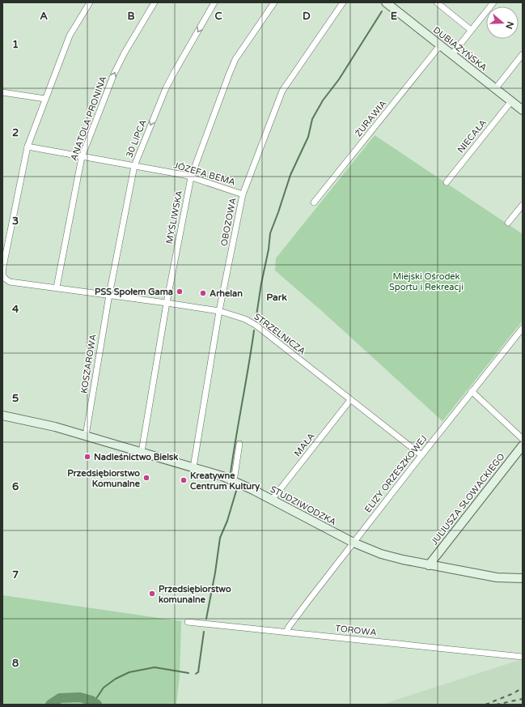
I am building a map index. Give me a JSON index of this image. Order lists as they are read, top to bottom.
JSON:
{
  "streets": {
    "street": [
      "DUBIAŻYŃSKA",
      "ANATOLA PRONINA",
      "ŻURAWIA",
      "NIECAŁA",
      "30 LIPCA",
      "JÓZEFA BEMA",
      "MYŚLIWSKA",
      "OBOZOWA",
      "STRZELNICZA",
      "KOSZAROWA",
      "MAŁA",
      "ELIZY ORZESZKOWEJ",
      "JULIUSZA SŁOWACKIEGO",
      "STUDZIWODZKA",
      "TOROWA"
    ]
  },
  "crossings": [
    ["DUBIAŻYŃSKA", "ŻURAWIA"],
    ["DUBIAŻYŃSKA", "NIECAŁA"],
    ["ANATOLA PRONINA", "JÓZEFA BEMA"],
    ["ANATOLA PRONINA", "STRZELNICZA"],
    ["30 LIPCA", "JÓZEFA BEMA"],
    ["30 LIPCA", "STRZELNICZA"],
    ["30 LIPCA", "KOSZAROWA"],
    ["JÓZEFA BEMA", "MYŚLIWSKA"],
    ["JÓZEFA BEMA", "OBOZOWA"],
    ["MYŚLIWSKA", "STRZELNICZA"],
    ["MYŚLIWSKA", "STUDZIWODZKA"],
    ["OBOZOWA", "STRZELNICZA"],
    ["OBOZOWA", "STUDZIWODZKA"],
    ["STRZELNICZA", "KOSZAROWA"],
    ["STRZELNICZA", "MAŁA"],
    ["STRZELNICZA", "ELIZY ORZESZKOWEJ"],
    ["KOSZAROWA", "STUDZIWODZKA"],
    ["MAŁA", "STUDZIWODZKA"],
    ["ELIZY ORZESZKOWEJ", "STUDZIWODZKA"],
    ["ELIZY ORZESZKOWEJ", "TOROWA"],
    ["JULIUSZA SŁOWACKIEGO", "STUDZIWODZKA"]
  ],
  "one_way": ["ANATOLA PRONINA", "30 LIPCA"],
  "districts": ["Park"],
  "parks": ["Miejski Ośrodek Sportu i Rekreacji"],
  "places": [
    "PSS Społem Gama",
    "Arhelan",
    "Nadleśnictwo Bielsk",
    "Przedsiębiorstwo Komunalne",
    "Kreatywne Centrum Kultury",
    "Przedsiębiorstwo komunalne"
  ],
  "north": "right",
  "grid": {
    "columns": [
      "A",
      "B",
      "C",
      "D",
      "E"
    ],
    "rows": [
      "1",
      "2",
      "3",
      "4",
      "5",
      "6",
      "7",
      "8"
    ]
  }
}
